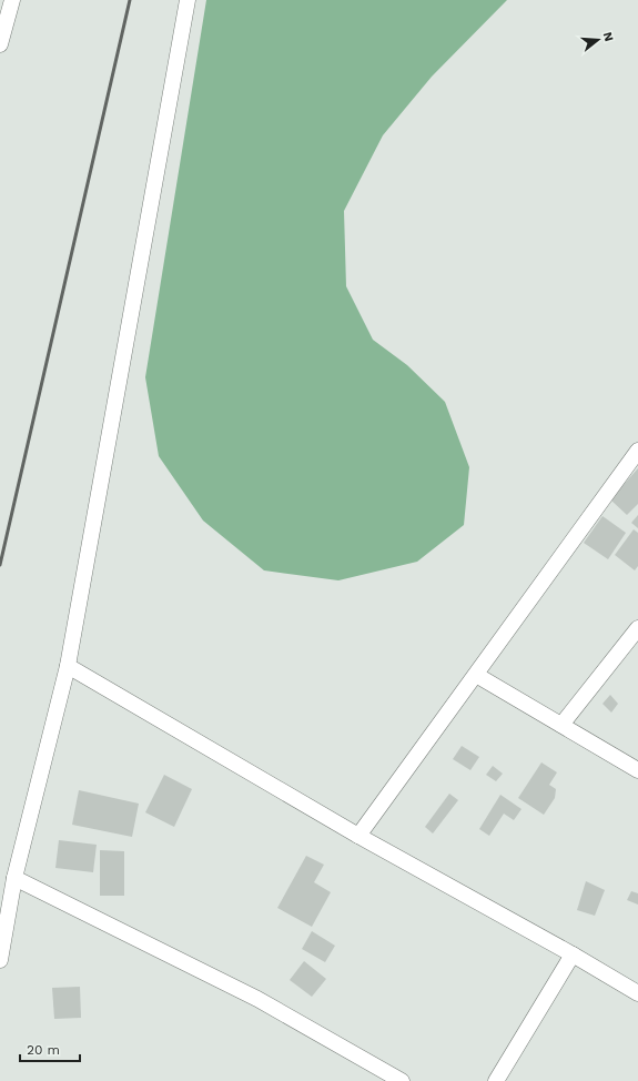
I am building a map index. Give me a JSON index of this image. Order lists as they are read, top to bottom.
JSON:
{
  "scale_bar": "20 m",
  "north": "right"
}
